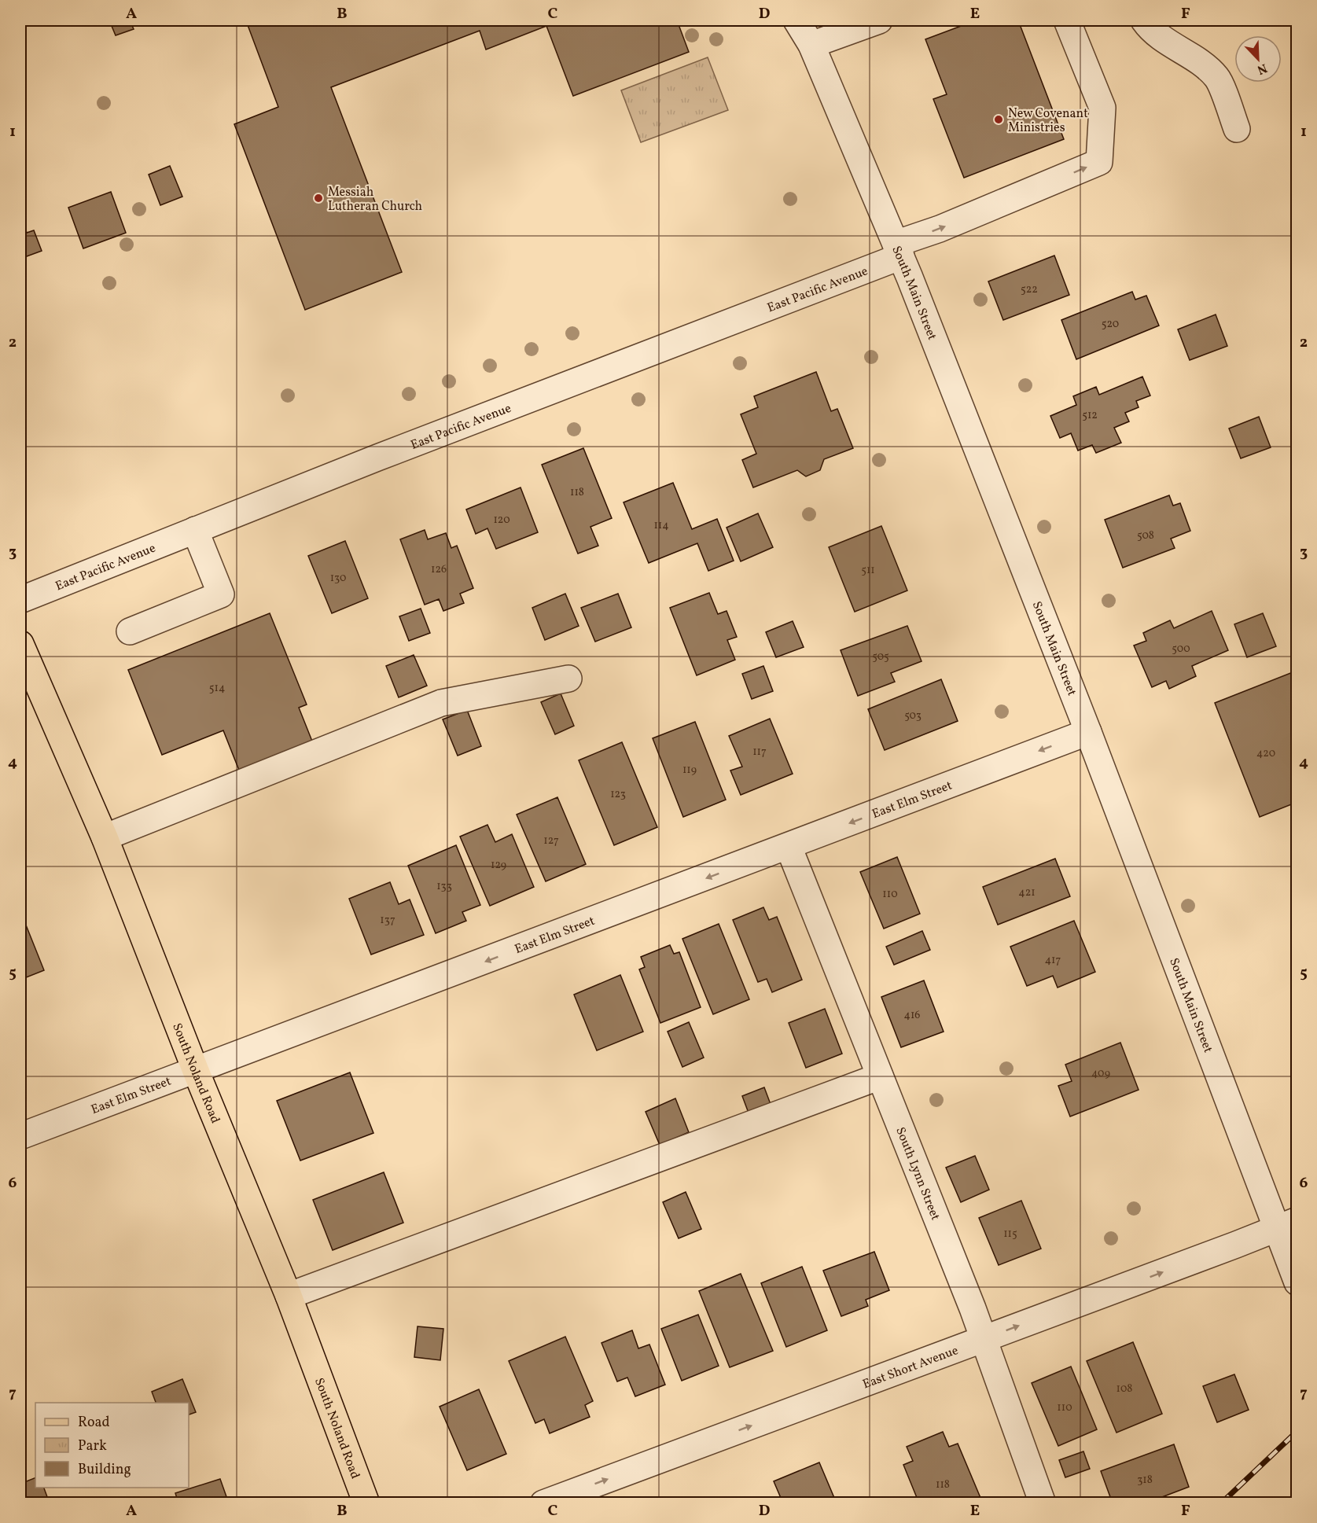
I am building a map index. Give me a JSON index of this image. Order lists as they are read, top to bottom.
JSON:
{
  "streets": {
    "main road": ["South Noland Road"],
    "street": [
      "East Pacific Avenue",
      "South Main Street",
      "East Elm Street",
      "South Lynn Street",
      "East Short Avenue"
    ]
  },
  "crossings": [
    ["East Pacific Avenue", "South Main Street"],
    ["South Main Street", "East Elm Street"],
    ["South Main Street", "East Short Avenue"],
    ["East Elm Street", "South Noland Road"],
    ["East Elm Street", "South Lynn Street"],
    ["South Lynn Street", "East Short Avenue"]
  ],
  "one_way": ["East Elm Street", "East Short Avenue"],
  "places": ["New Covenant Ministries", "Messiah Lutheran Church"],
  "house_numbers": [
    "522",
    "520",
    "512",
    "118",
    "120",
    "114",
    "508",
    "126",
    "511",
    "130",
    "500",
    "505",
    "514",
    "503",
    "117",
    "420",
    "119",
    "123",
    "127",
    "129",
    "133",
    "421",
    "110",
    "137",
    "417",
    "416",
    "409",
    "115",
    "108",
    "110",
    "318",
    "118"
  ],
  "legend": ["Road", "Park", "Building"],
  "north": "bottom right",
  "grid": {
    "columns": [
      "A",
      "B",
      "C",
      "D",
      "E",
      "F"
    ],
    "rows": [
      "1",
      "2",
      "3",
      "4",
      "5",
      "6",
      "7"
    ]
  }
}
